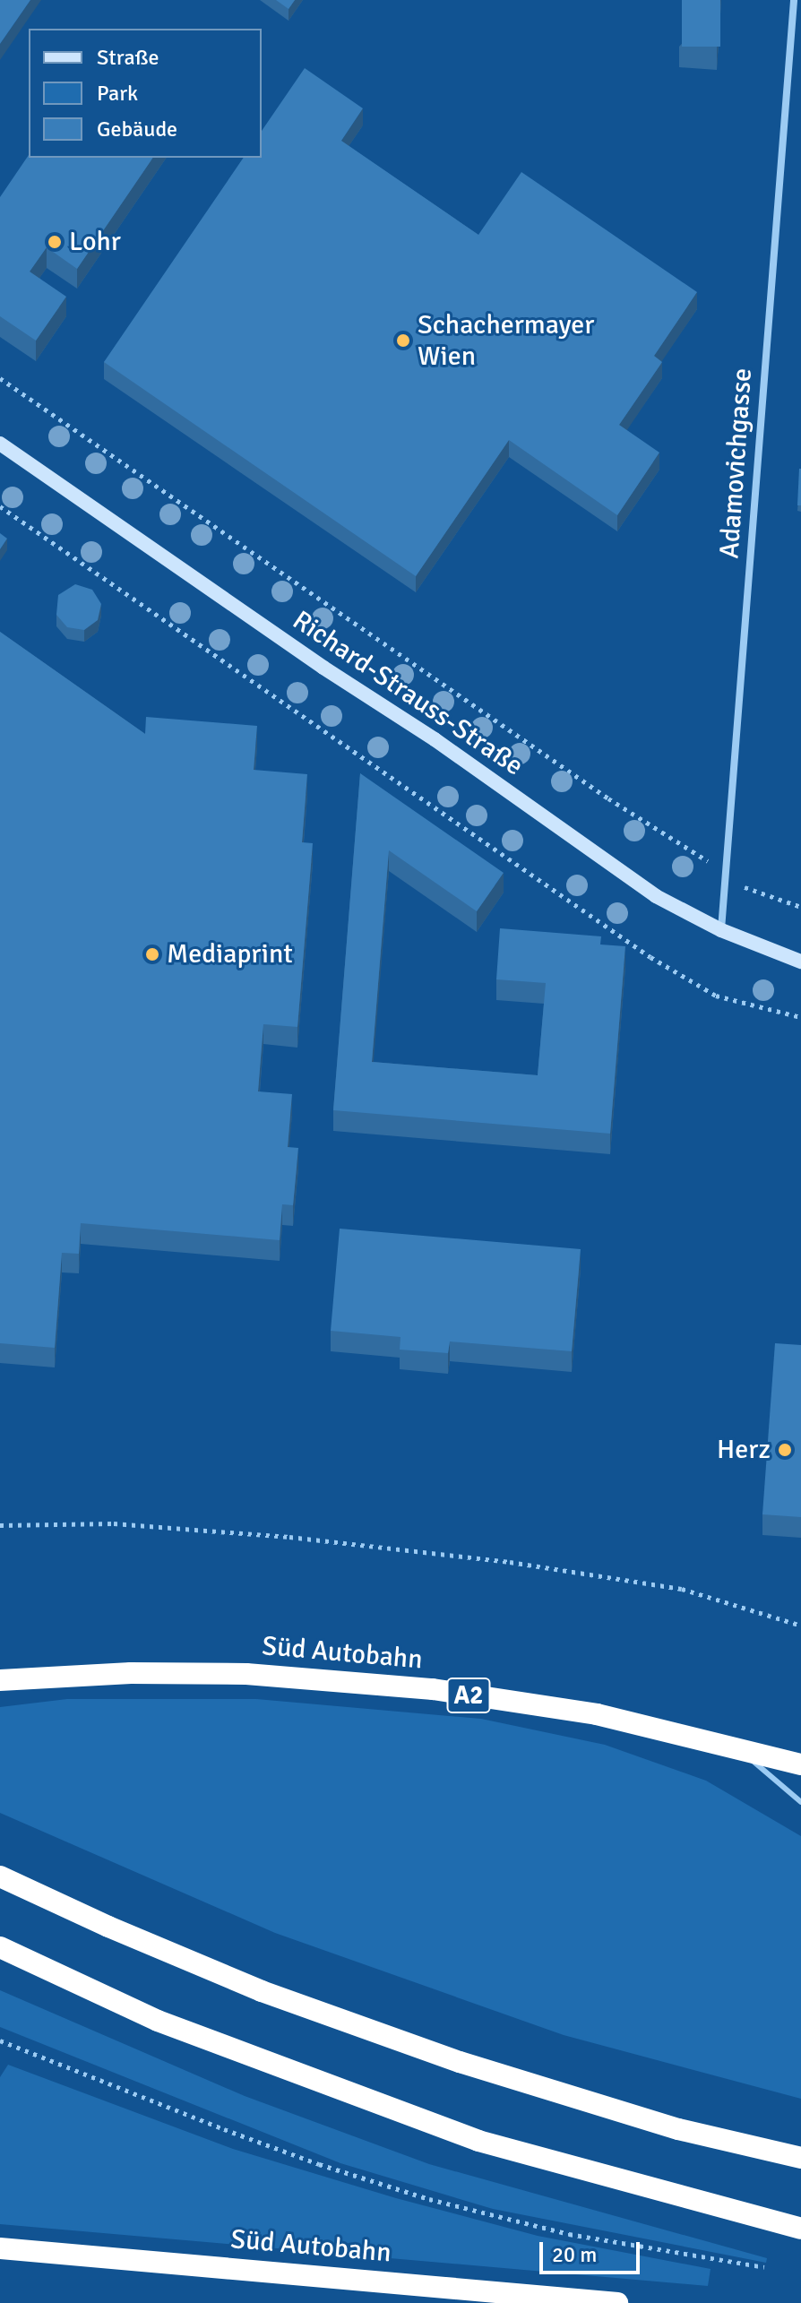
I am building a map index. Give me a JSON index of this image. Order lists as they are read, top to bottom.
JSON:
{
  "streets": {
    "highway": ["Süd Autobahn", "A2"],
    "main road": ["Richard-Strauss-Straße"],
    "street": ["Adamovichgasse"]
  },
  "crossings": [
    ["Adamovichgasse", "Richard-Strauss-Straße"]
  ],
  "places": [
    "Lohr",
    "Schachermayer Wien",
    "Mediaprint",
    "Herz"
  ],
  "legend": ["Straße", "Park", "Gebäude"],
  "scale_bar": "20 m"
}
